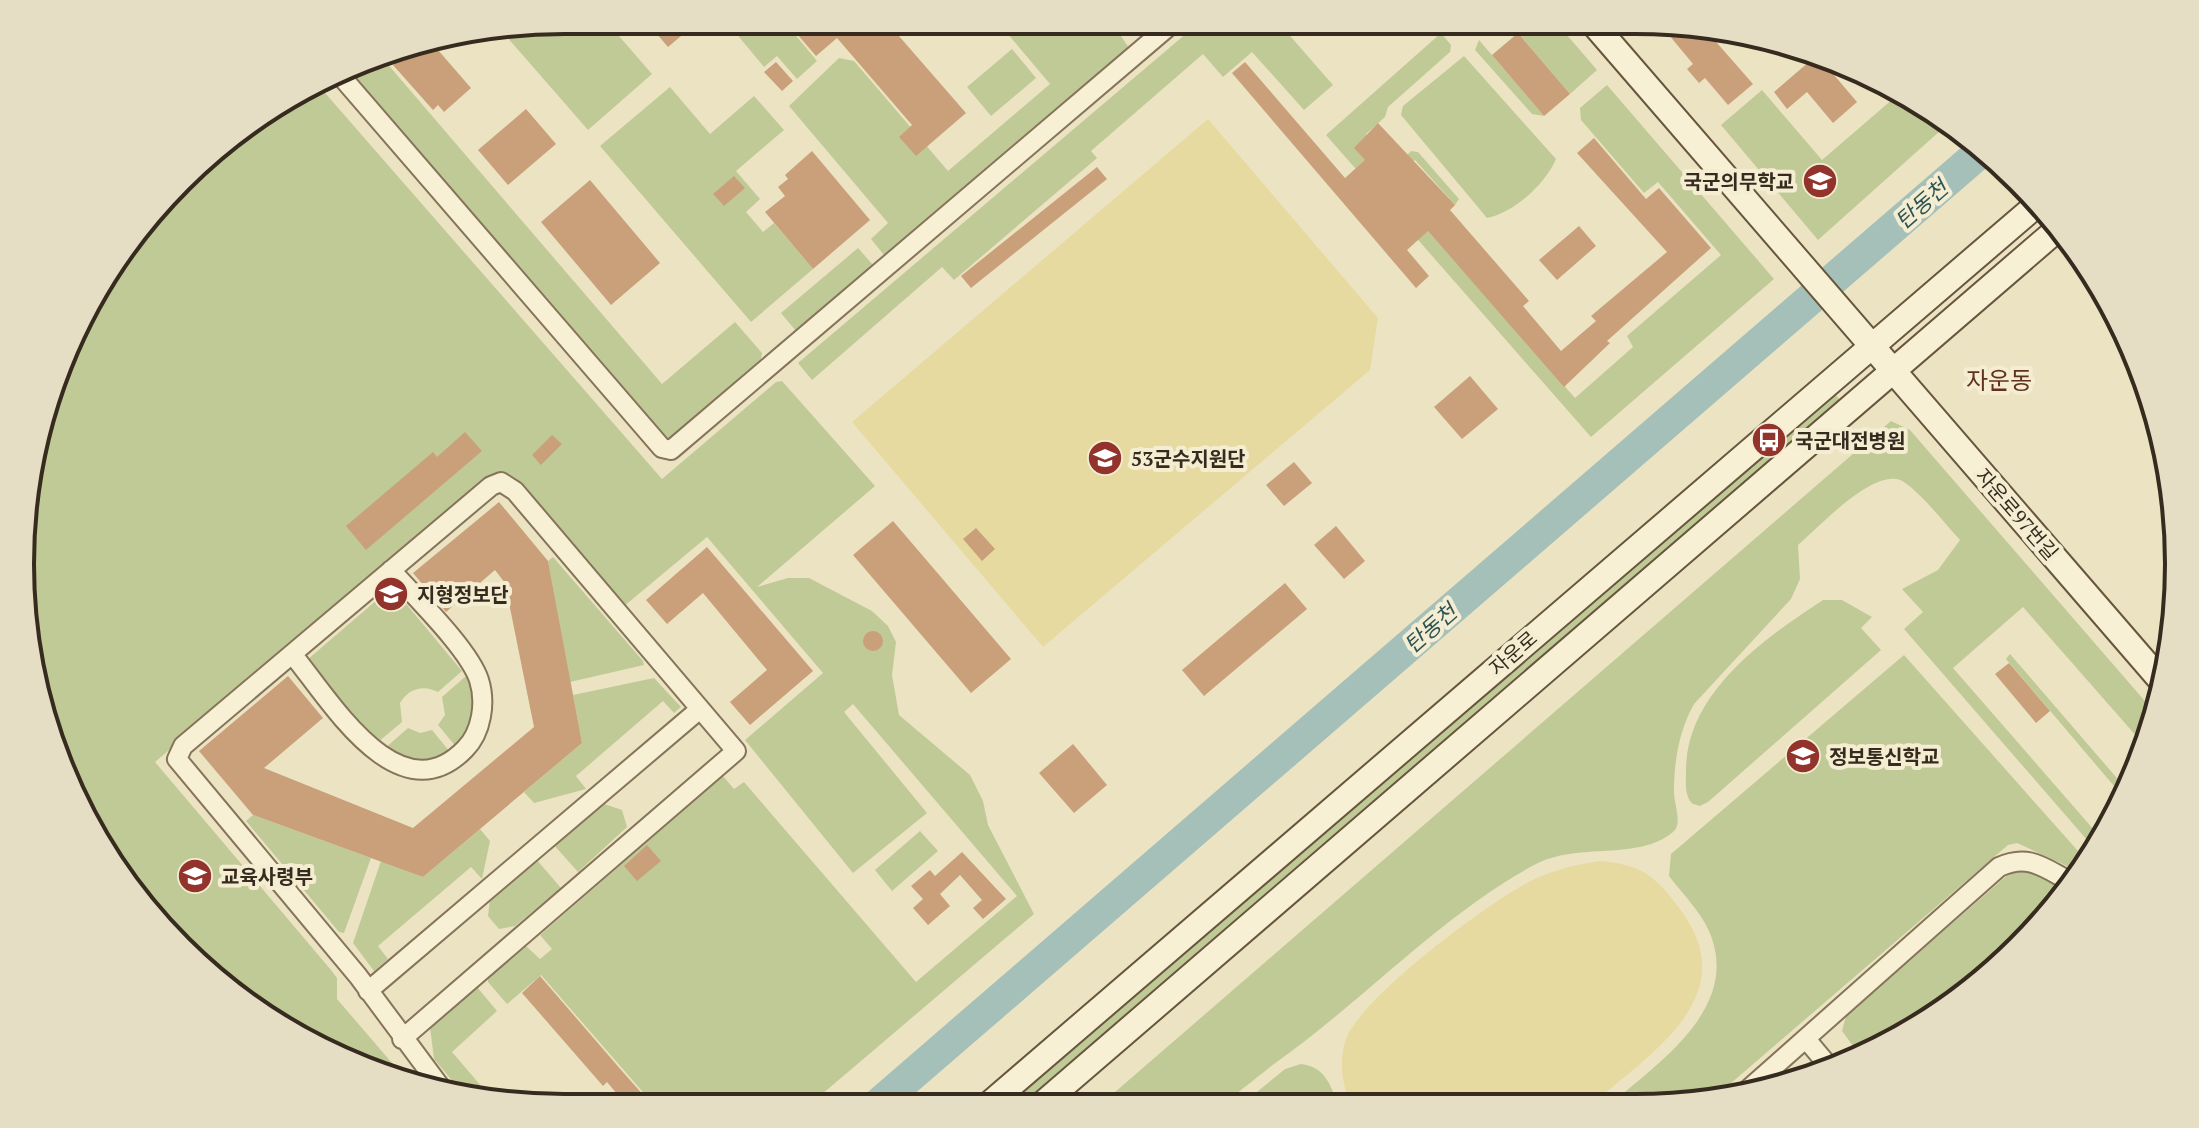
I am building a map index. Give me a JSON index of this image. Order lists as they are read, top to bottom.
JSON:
{
  "streets": {
    "street": ["자운로97번길", "자운로"]
  },
  "crossings": [
    ["자운로97번길", "자운로"]
  ],
  "districts": ["자운동"],
  "water": ["탄동천"],
  "places": {
    "school or university": [
      "국군의무학교",
      "53군수지원단",
      "지형정보단",
      "정보통신학교",
      "교육사령부"
    ],
    "bus stop": ["국군대전병원"]
  }
}
